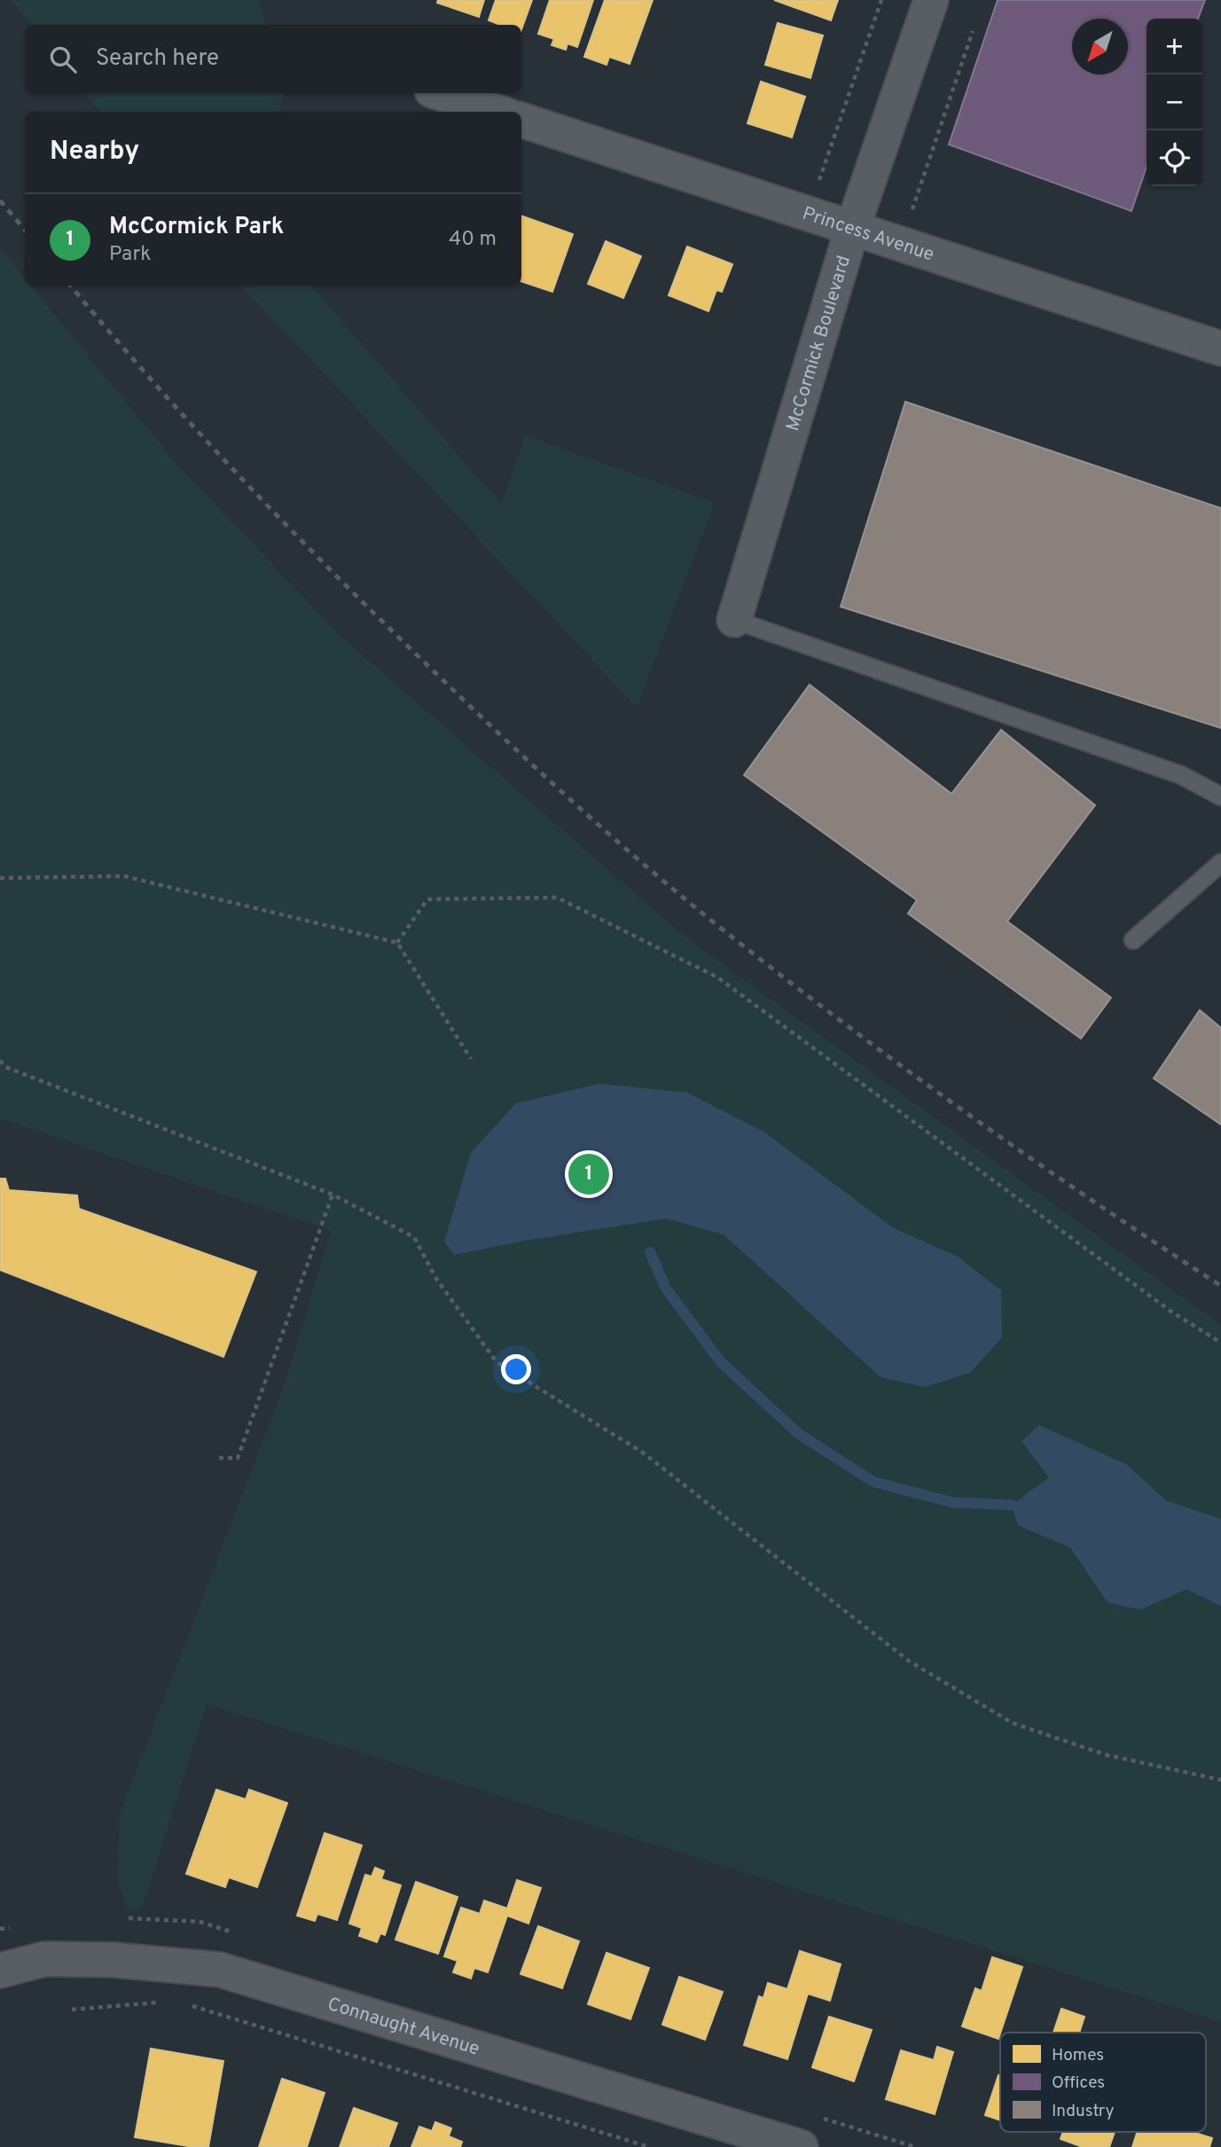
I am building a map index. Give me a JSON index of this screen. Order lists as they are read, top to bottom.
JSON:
{
  "streets": {
    "street": ["Princess Avenue", "McCormick Boulevard", "Connaught Avenue"]
  },
  "crossings": [
    ["Princess Avenue", "McCormick Boulevard"]
  ],
  "legend": ["Homes", "Offices", "Industry"],
  "north": "bottom left",
  "page": {
    "map_buttons": ["+", "−"],
    "search": "Search here",
    "heading": "Nearby",
    "list": [
      {
        "mark": "1",
        "name": "McCormick Park",
        "note": "Park",
        "value": "40 m"
      }
    ],
    "pins": "1"
  }
}
